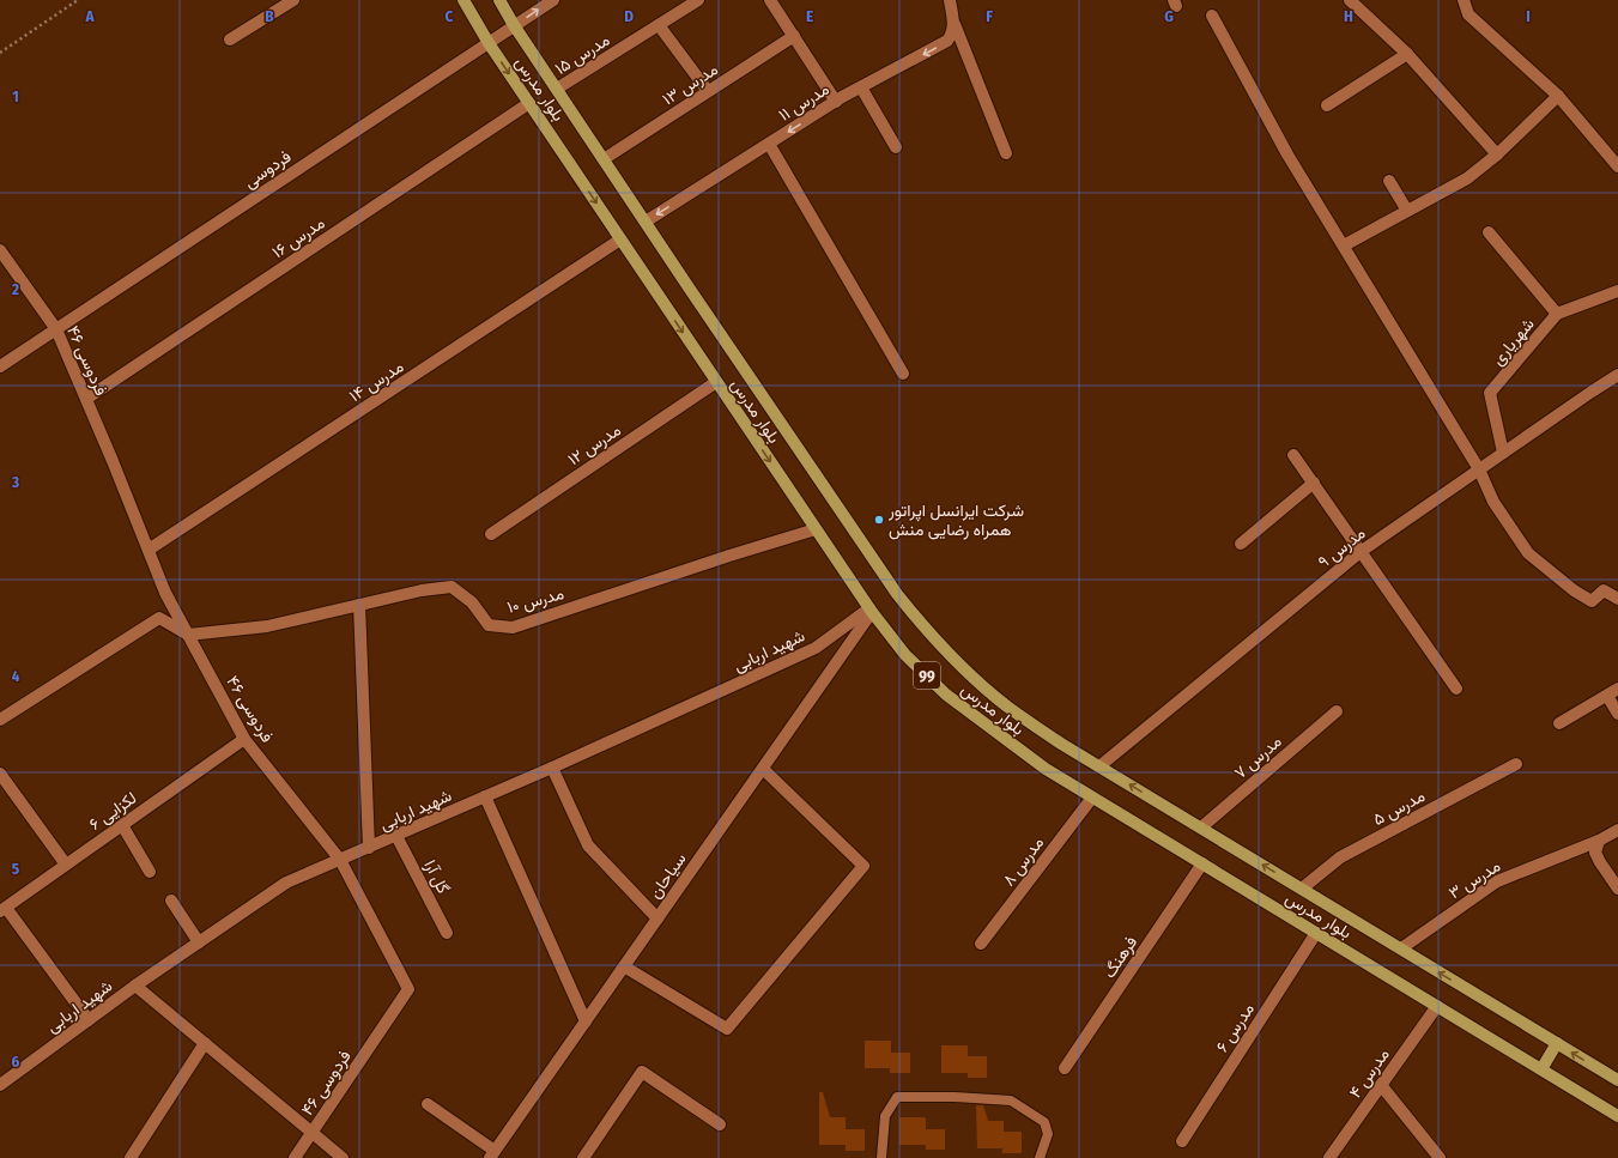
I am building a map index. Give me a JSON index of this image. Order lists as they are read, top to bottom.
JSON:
{
  "streets": {
    "main road": ["بلوار مدرس", "99"],
    "street": [
      "مدرس ۱۵",
      "مدرس ۱۳",
      "مدرس ۱۱",
      "فردوسی",
      "مدرس ۱۶",
      "شهریاری",
      "فردوسی ۴۶",
      "مدرس ۱۴",
      "مدرس ۱۲",
      "مدرس ۹",
      "مدرس ۱۰",
      "شهید اربابی",
      "مدرس ۷",
      "مدرس ۵",
      "لکزایی ۶",
      "مدرس ۸",
      "سیاحان",
      "گل آرا",
      "مدرس ۳",
      "فرهنگ",
      "مدرس ۶",
      "مدرس ۴"
    ]
  },
  "crossings": [
    ["مدرس ۱۵", "بلوار مدرس"],
    ["مدرس ۱۳", "بلوار مدرس"],
    ["بلوار مدرس", "مدرس ۱۱"],
    ["بلوار مدرس", "فردوسی"],
    ["بلوار مدرس", "مدرس ۱۶"],
    ["بلوار مدرس", "مدرس ۱۴"],
    ["بلوار مدرس", "مدرس ۱۲"],
    ["بلوار مدرس", "مدرس ۹"],
    ["بلوار مدرس", "مدرس ۱۰"],
    ["بلوار مدرس", "شهید اربابی"],
    ["بلوار مدرس", "مدرس ۷"],
    ["بلوار مدرس", "مدرس ۵"],
    ["بلوار مدرس", "مدرس ۸"],
    ["بلوار مدرس", "سیاحان"],
    ["بلوار مدرس", "مدرس ۳"],
    ["بلوار مدرس", "فرهنگ"],
    ["بلوار مدرس", "مدرس ۶"],
    ["بلوار مدرس", "مدرس ۴"],
    ["فردوسی", "فردوسی ۴۶"],
    ["مدرس ۱۶", "فردوسی ۴۶"],
    ["شهریاری", "مدرس ۹"],
    ["فردوسی ۴۶", "مدرس ۱۴"],
    ["فردوسی ۴۶", "مدرس ۱۰"],
    ["فردوسی ۴۶", "شهید اربابی"],
    ["فردوسی ۴۶", "لکزایی ۶"],
    ["شهید اربابی", "سیاحان"],
    ["شهید اربابی", "گل آرا"]
  ],
  "one_way": ["مدرس ۱۱"],
  "places": ["شرکت ایرانسل اپراتور همراه رضایی منش"],
  "grid": {
    "columns": [
      "A",
      "B",
      "C",
      "D",
      "E",
      "F",
      "G",
      "H",
      "I"
    ],
    "rows": [
      "1",
      "2",
      "3",
      "4",
      "5",
      "6"
    ]
  }
}
